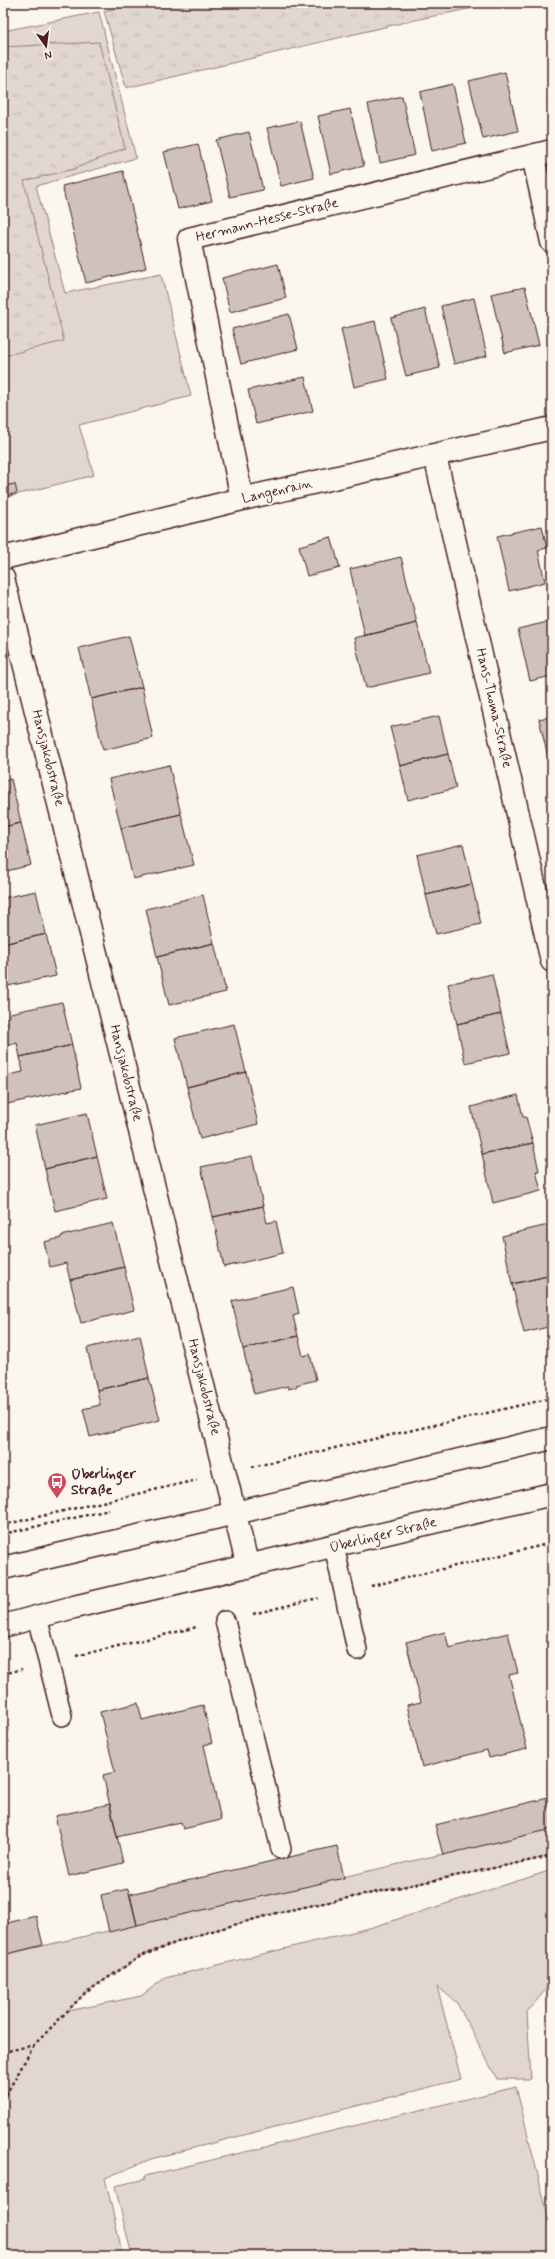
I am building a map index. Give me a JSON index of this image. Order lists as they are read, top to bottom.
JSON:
{
  "streets": {
    "street": [
      "Hermann-Hesse-Straße",
      "Langenrain",
      "Hans-Thoma-Straße",
      "Hansjakobstraße",
      "Überlinger Straße"
    ]
  },
  "crossings": [
    ["Hermann-Hesse-Straße", "Langenrain"],
    ["Langenrain", "Hans-Thoma-Straße"],
    ["Hansjakobstraße", "Überlinger Straße"]
  ],
  "places": {
    "bus stop": ["Überlinger Straße"]
  },
  "north": "bottom"
}
